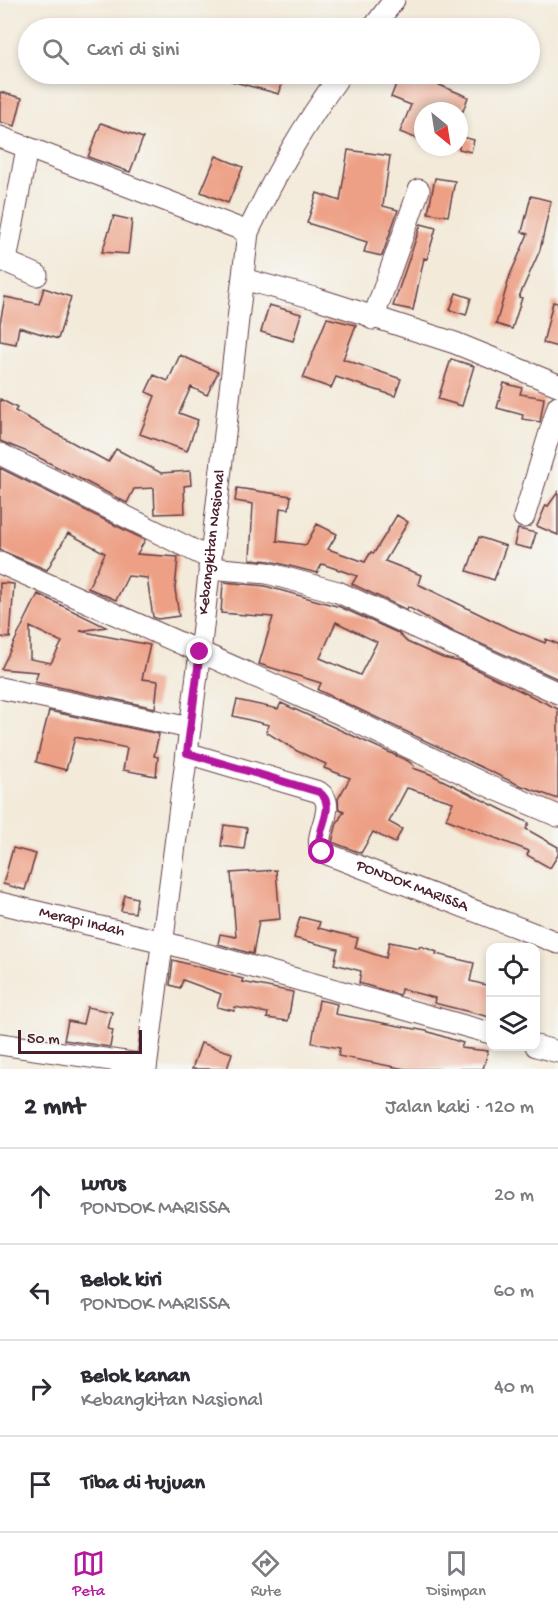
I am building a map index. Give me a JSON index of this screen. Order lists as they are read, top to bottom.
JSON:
{
  "streets": {
    "street": ["Kebangkitan Nasional", "PONDOK MARISSA", "Merapi Indah"]
  },
  "crossings": [
    ["Kebangkitan Nasional", "PONDOK MARISSA"],
    ["Kebangkitan Nasional", "Merapi Indah"]
  ],
  "scale_bar": "50 m",
  "north": "bottom right",
  "page": {
    "search": "Cari di sini",
    "scale": "50 m",
    "heading": ["2 mnt", "Jalan kaki · 120 m"],
    "list": [
      ["Lurus", "PONDOK MARISSA", "20 m"],
      ["Belok kiri", "PONDOK MARISSA", "60 m"],
      ["Belok kanan", "Kebangkitan Nasional", "40 m"],
      "Tiba di tujuan"
    ],
    "nav": ["Peta", "Rute", "Disimpan"]
  }
}
